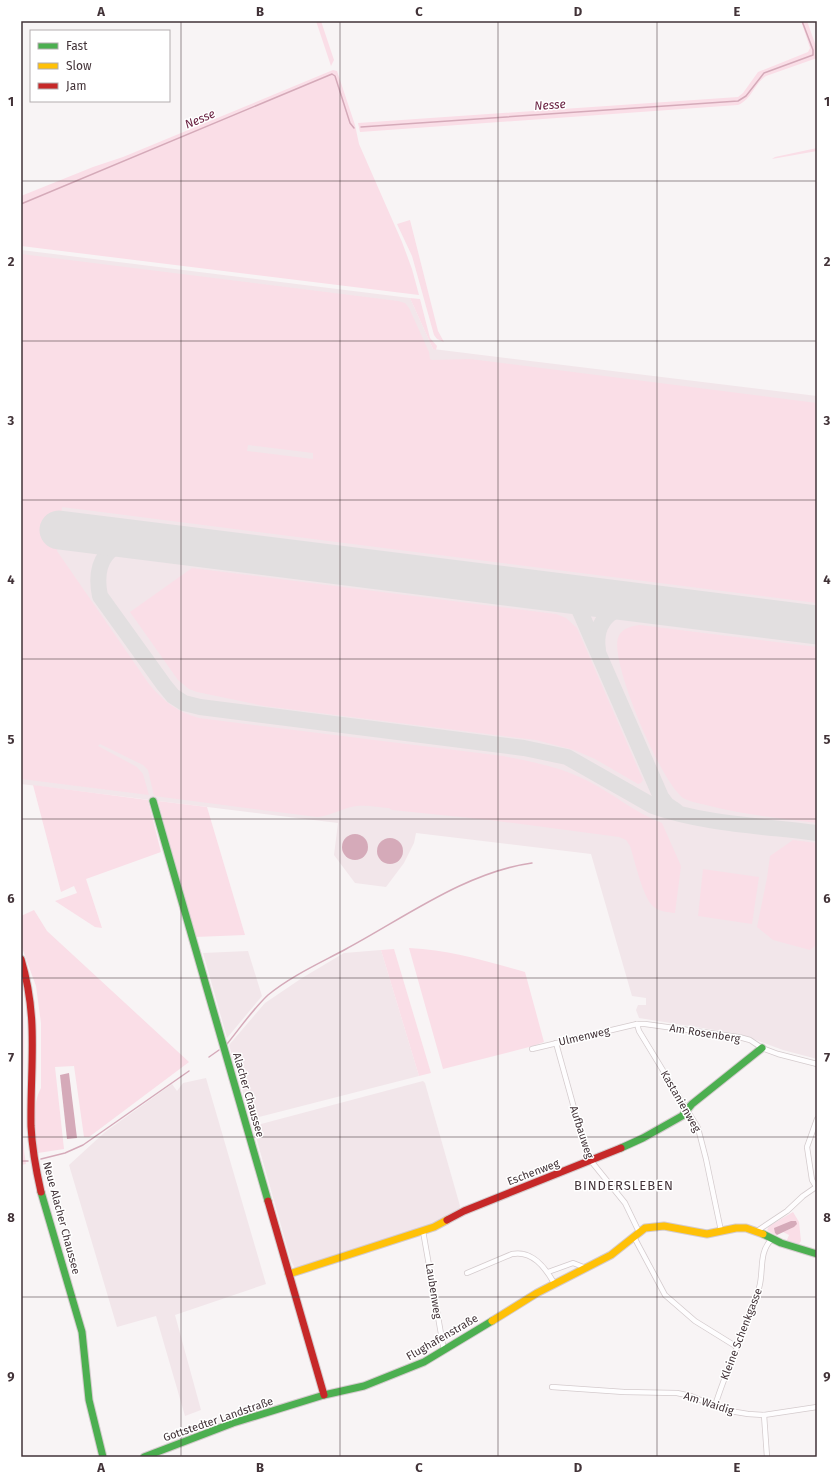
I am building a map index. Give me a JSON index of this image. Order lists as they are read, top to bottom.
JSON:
{
  "streets": {
    "street": [
      "Am Rosenberg",
      "Ulmenweg",
      "Alacher Chaussee",
      "Kastanienweg",
      "Aufbauweg",
      "Eschenweg",
      "Neue Alacher Chaussee",
      "Laubenweg",
      "Kleine Schenkgasse",
      "Flughafenstraße",
      "Am Waidig",
      "Gottstedter Landstraße"
    ]
  },
  "crossings": [
    ["Am Rosenberg", "Ulmenweg"],
    ["Am Rosenberg", "Kastanienweg"],
    ["Am Rosenberg", "Eschenweg"],
    ["Ulmenweg", "Kastanienweg"],
    ["Ulmenweg", "Aufbauweg"],
    ["Alacher Chaussee", "Eschenweg"],
    ["Alacher Chaussee", "Flughafenstraße"],
    ["Kastanienweg", "Eschenweg"],
    ["Kastanienweg", "Flughafenstraße"],
    ["Aufbauweg", "Eschenweg"],
    ["Aufbauweg", "Flughafenstraße"],
    ["Eschenweg", "Laubenweg"],
    ["Laubenweg", "Flughafenstraße"],
    ["Kleine Schenkgasse", "Flughafenstraße"],
    ["Kleine Schenkgasse", "Am Waidig"],
    ["Flughafenstraße", "Gottstedter Landstraße"]
  ],
  "districts": ["BINDERSLEBEN"],
  "water": ["Nesse"],
  "legend": ["Fast", "Slow", "Jam"],
  "grid": {
    "columns": [
      "A",
      "B",
      "C",
      "D",
      "E"
    ],
    "rows": [
      "1",
      "2",
      "3",
      "4",
      "5",
      "6",
      "7",
      "8",
      "9"
    ]
  }
}
